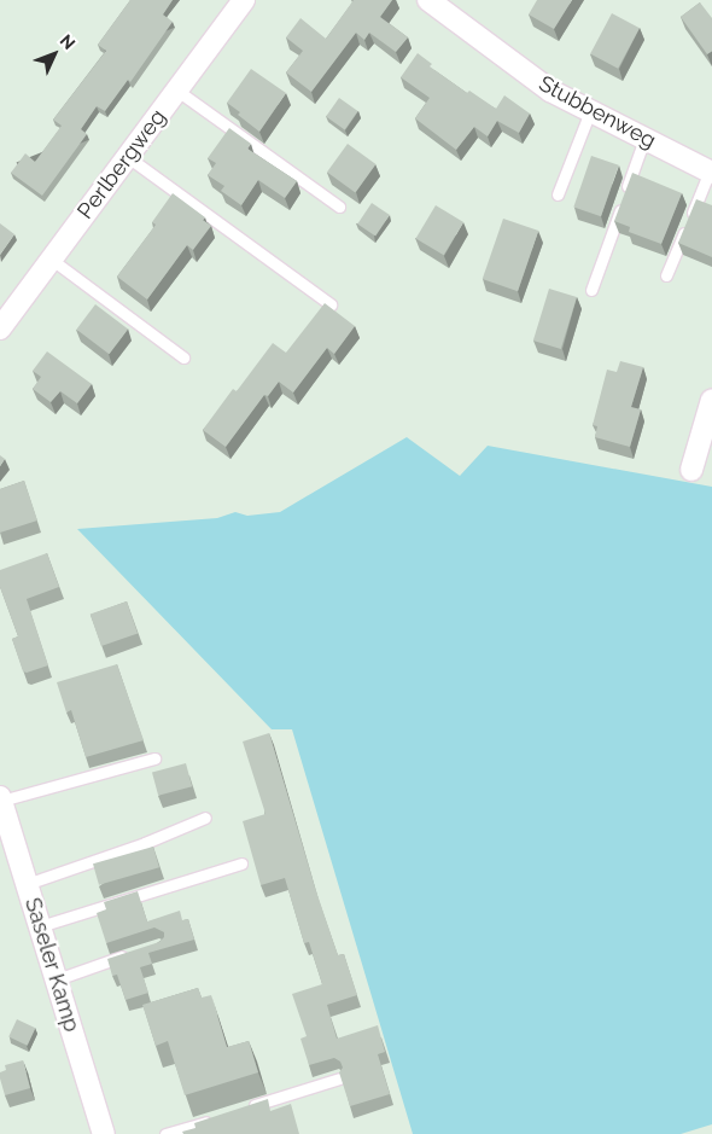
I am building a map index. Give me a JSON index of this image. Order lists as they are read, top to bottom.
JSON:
{
  "streets": {
    "street": ["Stubbenweg", "Perlbergweg", "Saseler Kamp"]
  },
  "north": "top right"
}
